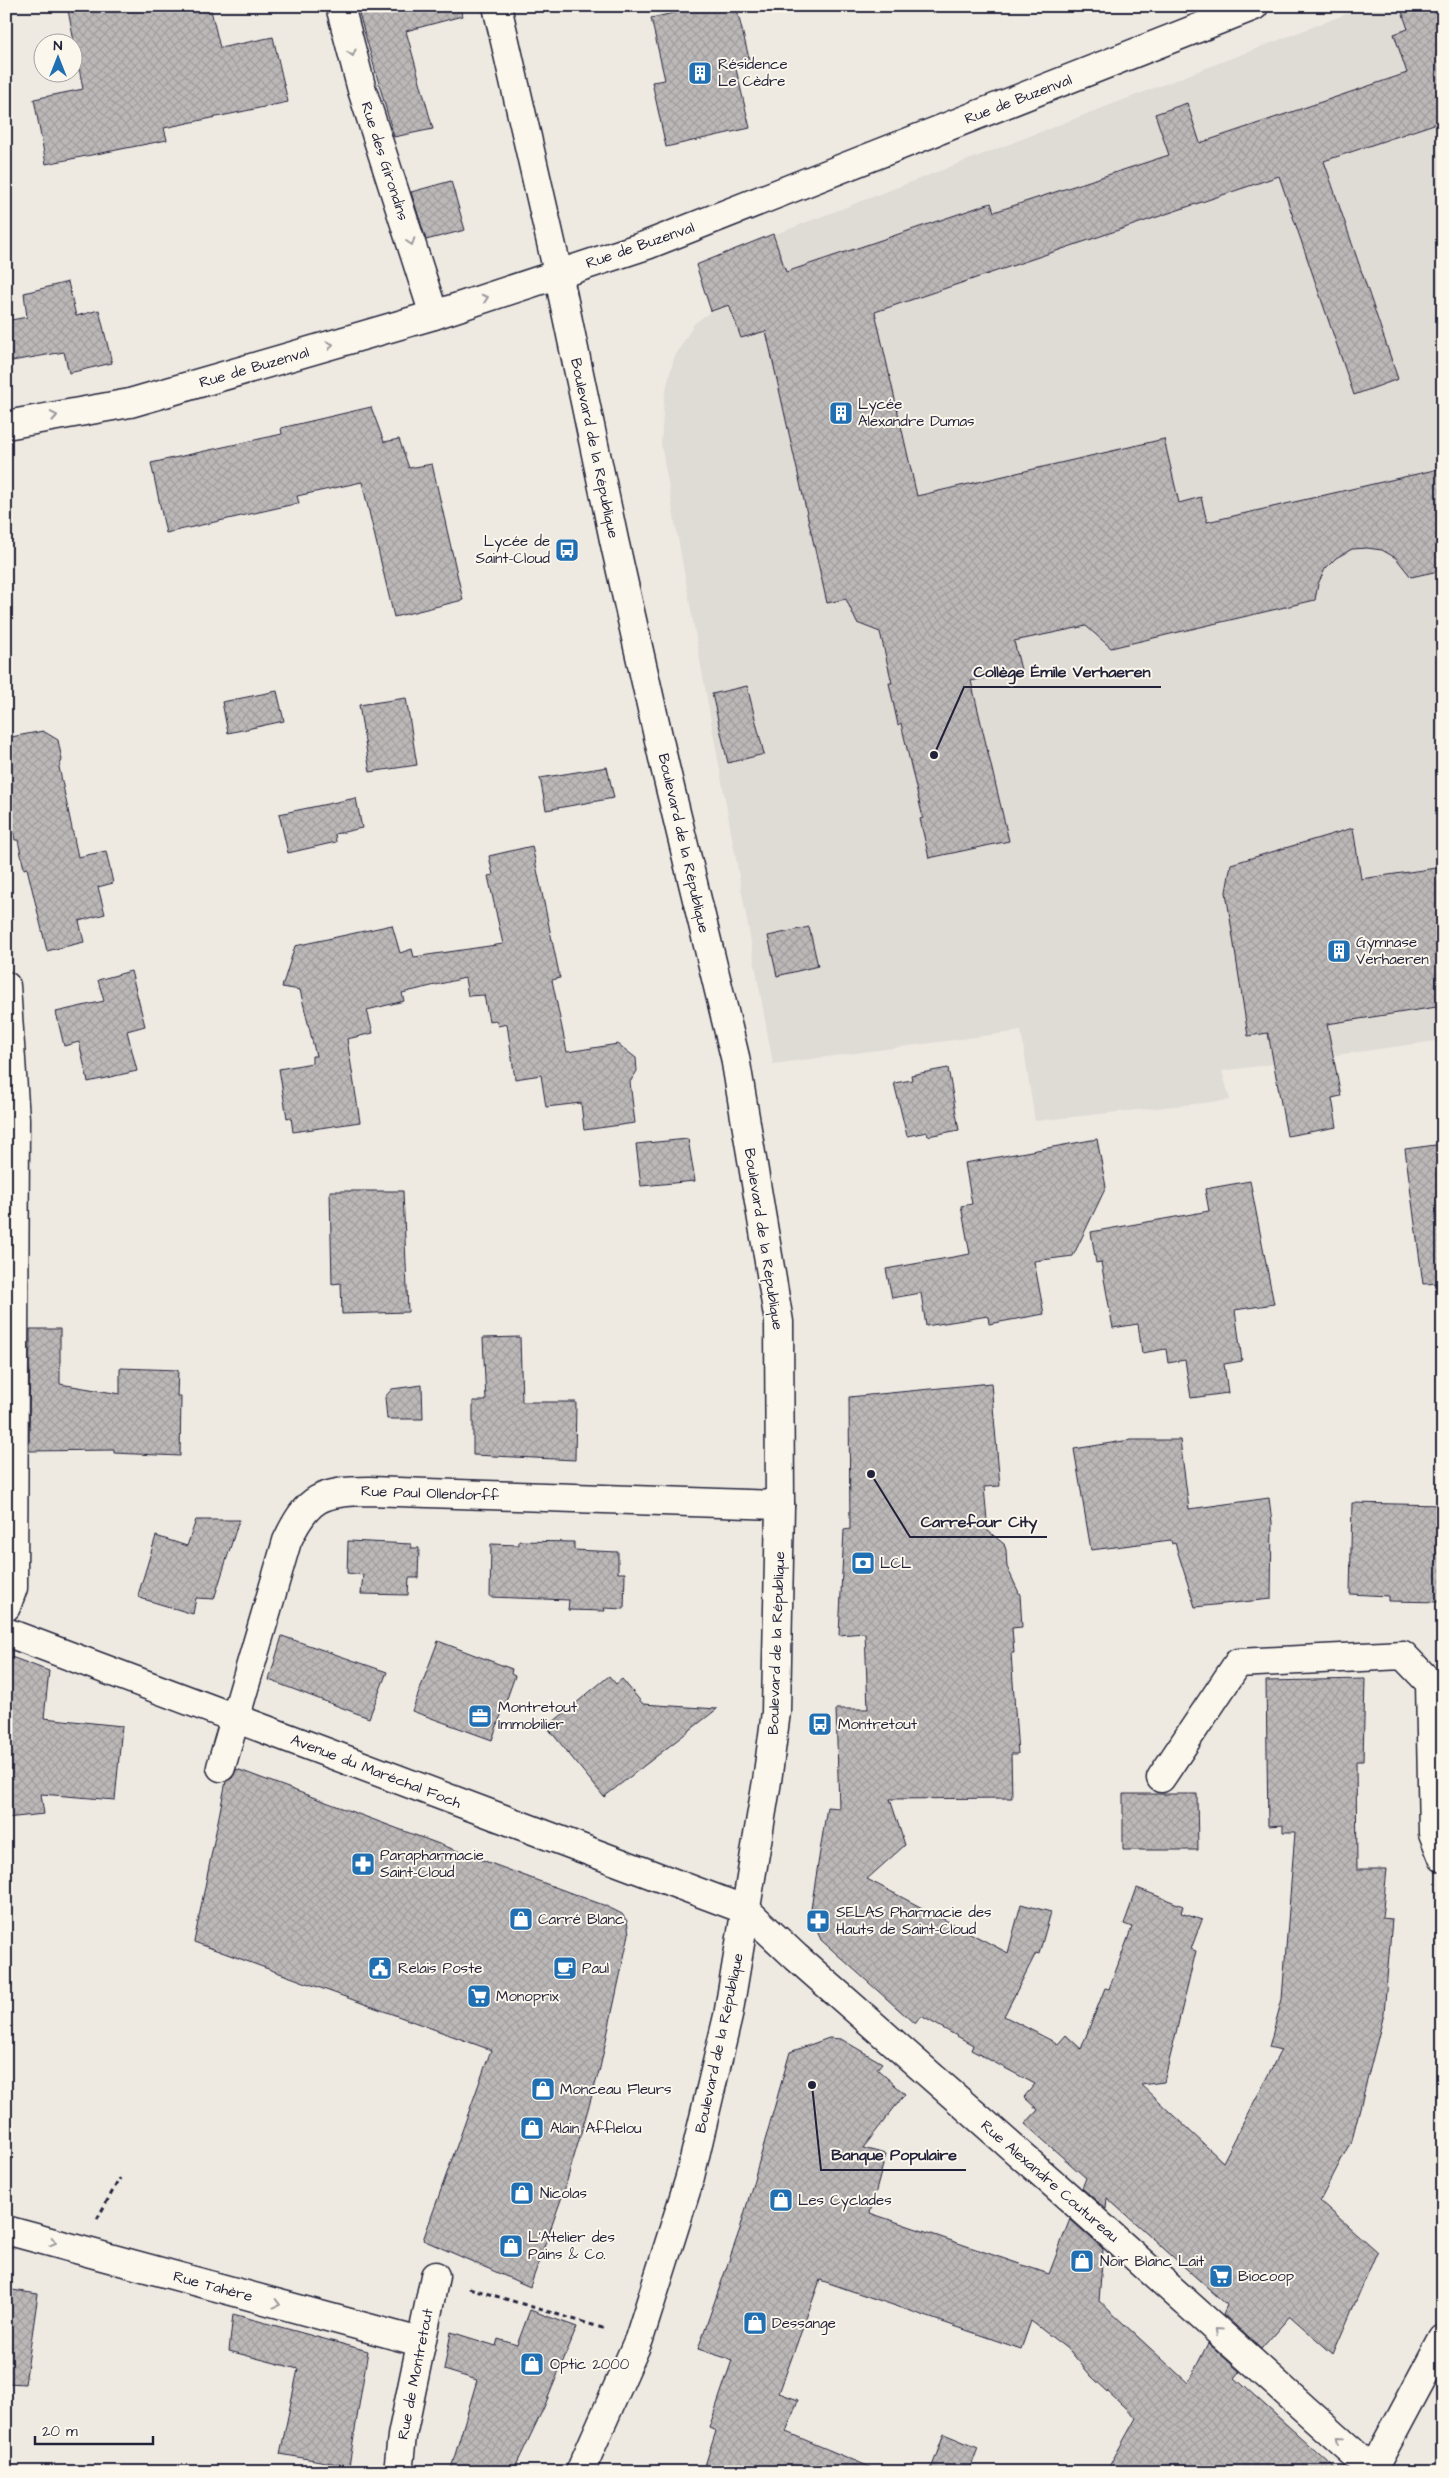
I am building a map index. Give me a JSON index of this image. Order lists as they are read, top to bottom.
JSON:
{
  "streets": {
    "street": [
      "Rue de Buzenval",
      "Rue des Girondins",
      "Boulevard de la République",
      "Rue Paul Ollendorff",
      "Avenue du Maréchal Foch",
      "Rue Alexandre Coutureau",
      "Rue Tahère",
      "Rue de Montretout"
    ]
  },
  "crossings": [
    ["Rue de Buzenval", "Rue des Girondins"],
    ["Rue de Buzenval", "Boulevard de la République"],
    ["Boulevard de la République", "Rue Paul Ollendorff"],
    ["Boulevard de la République", "Avenue du Maréchal Foch"],
    ["Boulevard de la République", "Rue Alexandre Coutureau"],
    ["Rue Paul Ollendorff", "Avenue du Maréchal Foch"],
    ["Avenue du Maréchal Foch", "Rue Alexandre Coutureau"],
    ["Rue Tahère", "Rue de Montretout"]
  ],
  "one_way": [
    "Rue de Buzenval",
    "Rue des Girondins",
    "Rue Alexandre Coutureau",
    "Rue Tahère"
  ],
  "places": {
    "building": ["Résidence Le Cèdre", "Lycée Alexandre Dumas", "Gymnase Verhaeren"],
    "bus stop": ["Lycée de Saint-Cloud", "Montretout"],
    "other": ["Collège Émile Verhaeren", "Carrefour City", "Banque Populaire"],
    "bank": ["LCL"],
    "office": ["Montretout Immobilier"],
    "pharmacy": ["Parapharmacie Saint-Cloud", "SELAS Pharmacie des Hauts de Saint-Cloud"],
    "shop": [
      "Carré Blanc",
      "Monceau Fleurs",
      "Alain Afflelou",
      "Nicolas",
      "Les Cyclades",
      "L'Atelier des Pains & Co.",
      "Noir Blanc Lait",
      "Dessange",
      "Optic 2000"
    ],
    "public building": ["Relais Poste"],
    "cafe": ["Paul"],
    "supermarket": ["Monoprix", "Biocoop"]
  },
  "scale_bar": "20 m",
  "north": "top"
}
